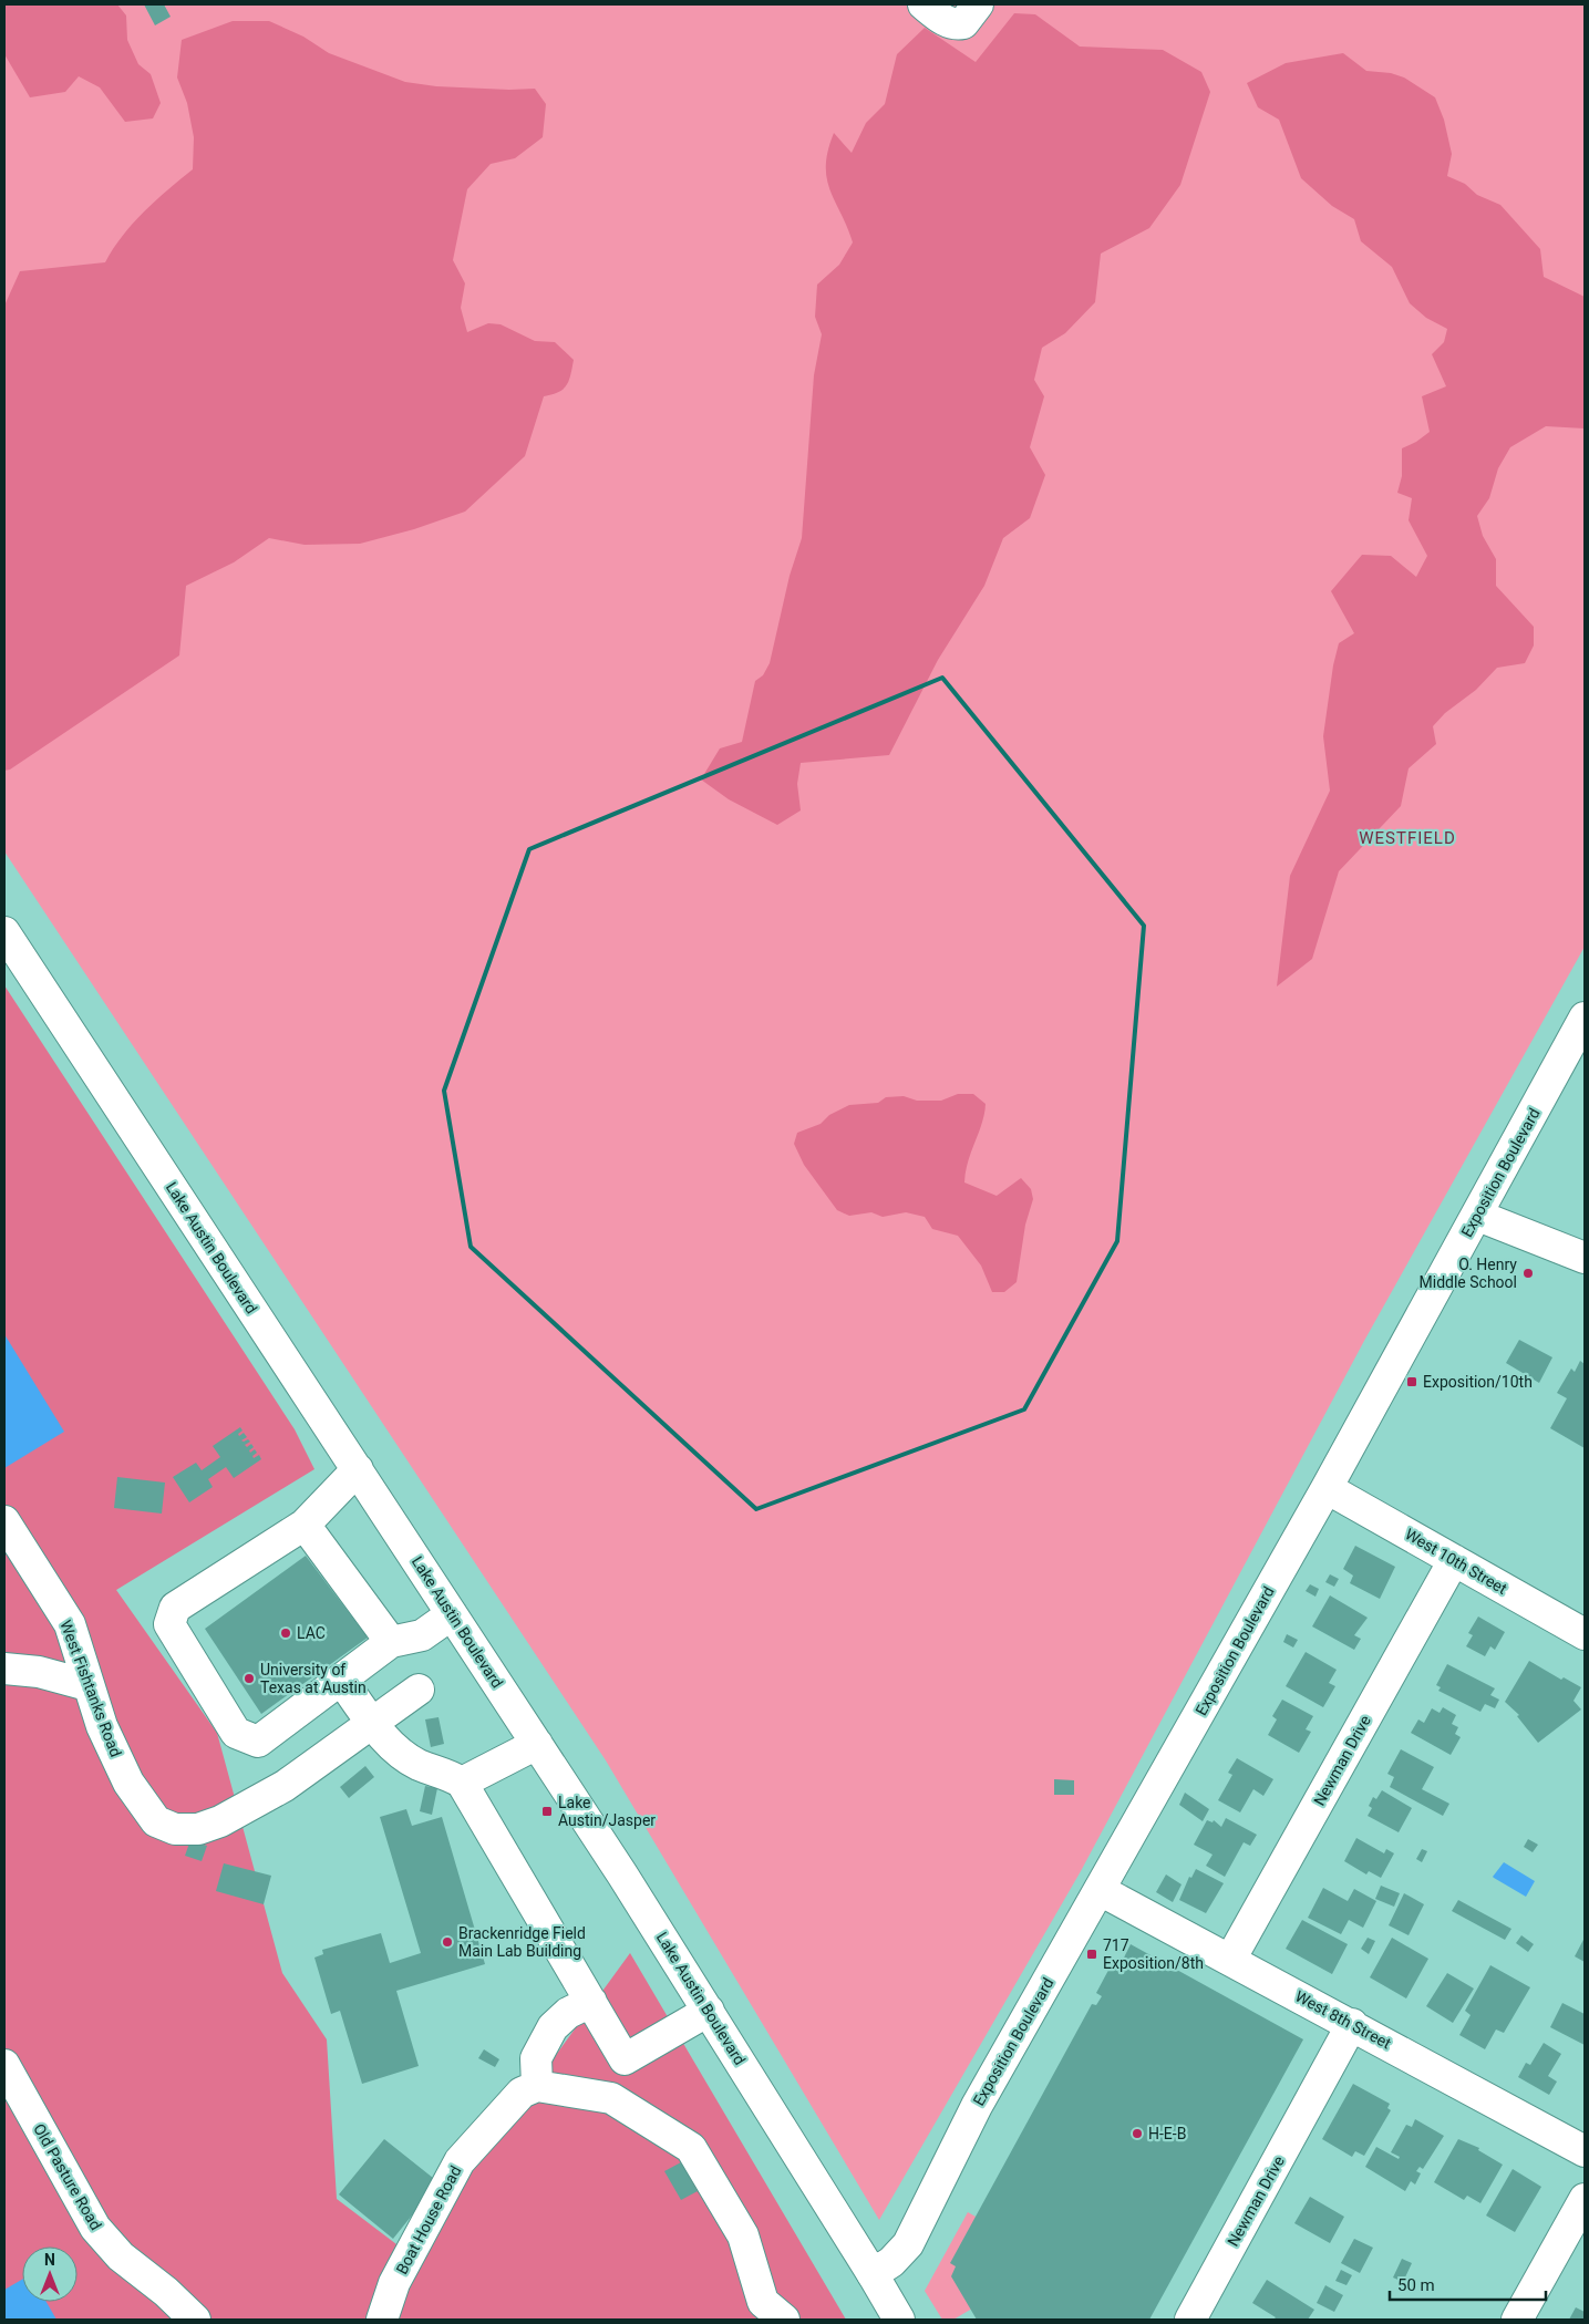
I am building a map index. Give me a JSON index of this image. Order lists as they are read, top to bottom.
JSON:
{
  "streets": {
    "street": [
      "Exposition Boulevard",
      "Lake Austin Boulevard",
      "West 10th Street",
      "West Fishtanks Road",
      "Newman Drive",
      "West 8th Street",
      "Old Pasture Road",
      "Boat House Road"
    ]
  },
  "crossings": [
    ["Exposition Boulevard", "Lake Austin Boulevard"],
    ["Exposition Boulevard", "West 10th Street"],
    ["Exposition Boulevard", "West 8th Street"],
    ["West 10th Street", "Newman Drive"],
    ["Newman Drive", "West 8th Street"]
  ],
  "districts": ["WESTFIELD"],
  "places": {
    "other": [
      "O. Henry Middle School",
      "LAC",
      "University of Texas at Austin",
      "Brackenridge Field Main Lab Building",
      "H-E-B"
    ],
    "transit": ["Exposition/10th", "Lake Austin/Jasper", "717 Exposition/8th"]
  },
  "scale_bar": "50 m",
  "north": "top"
}
